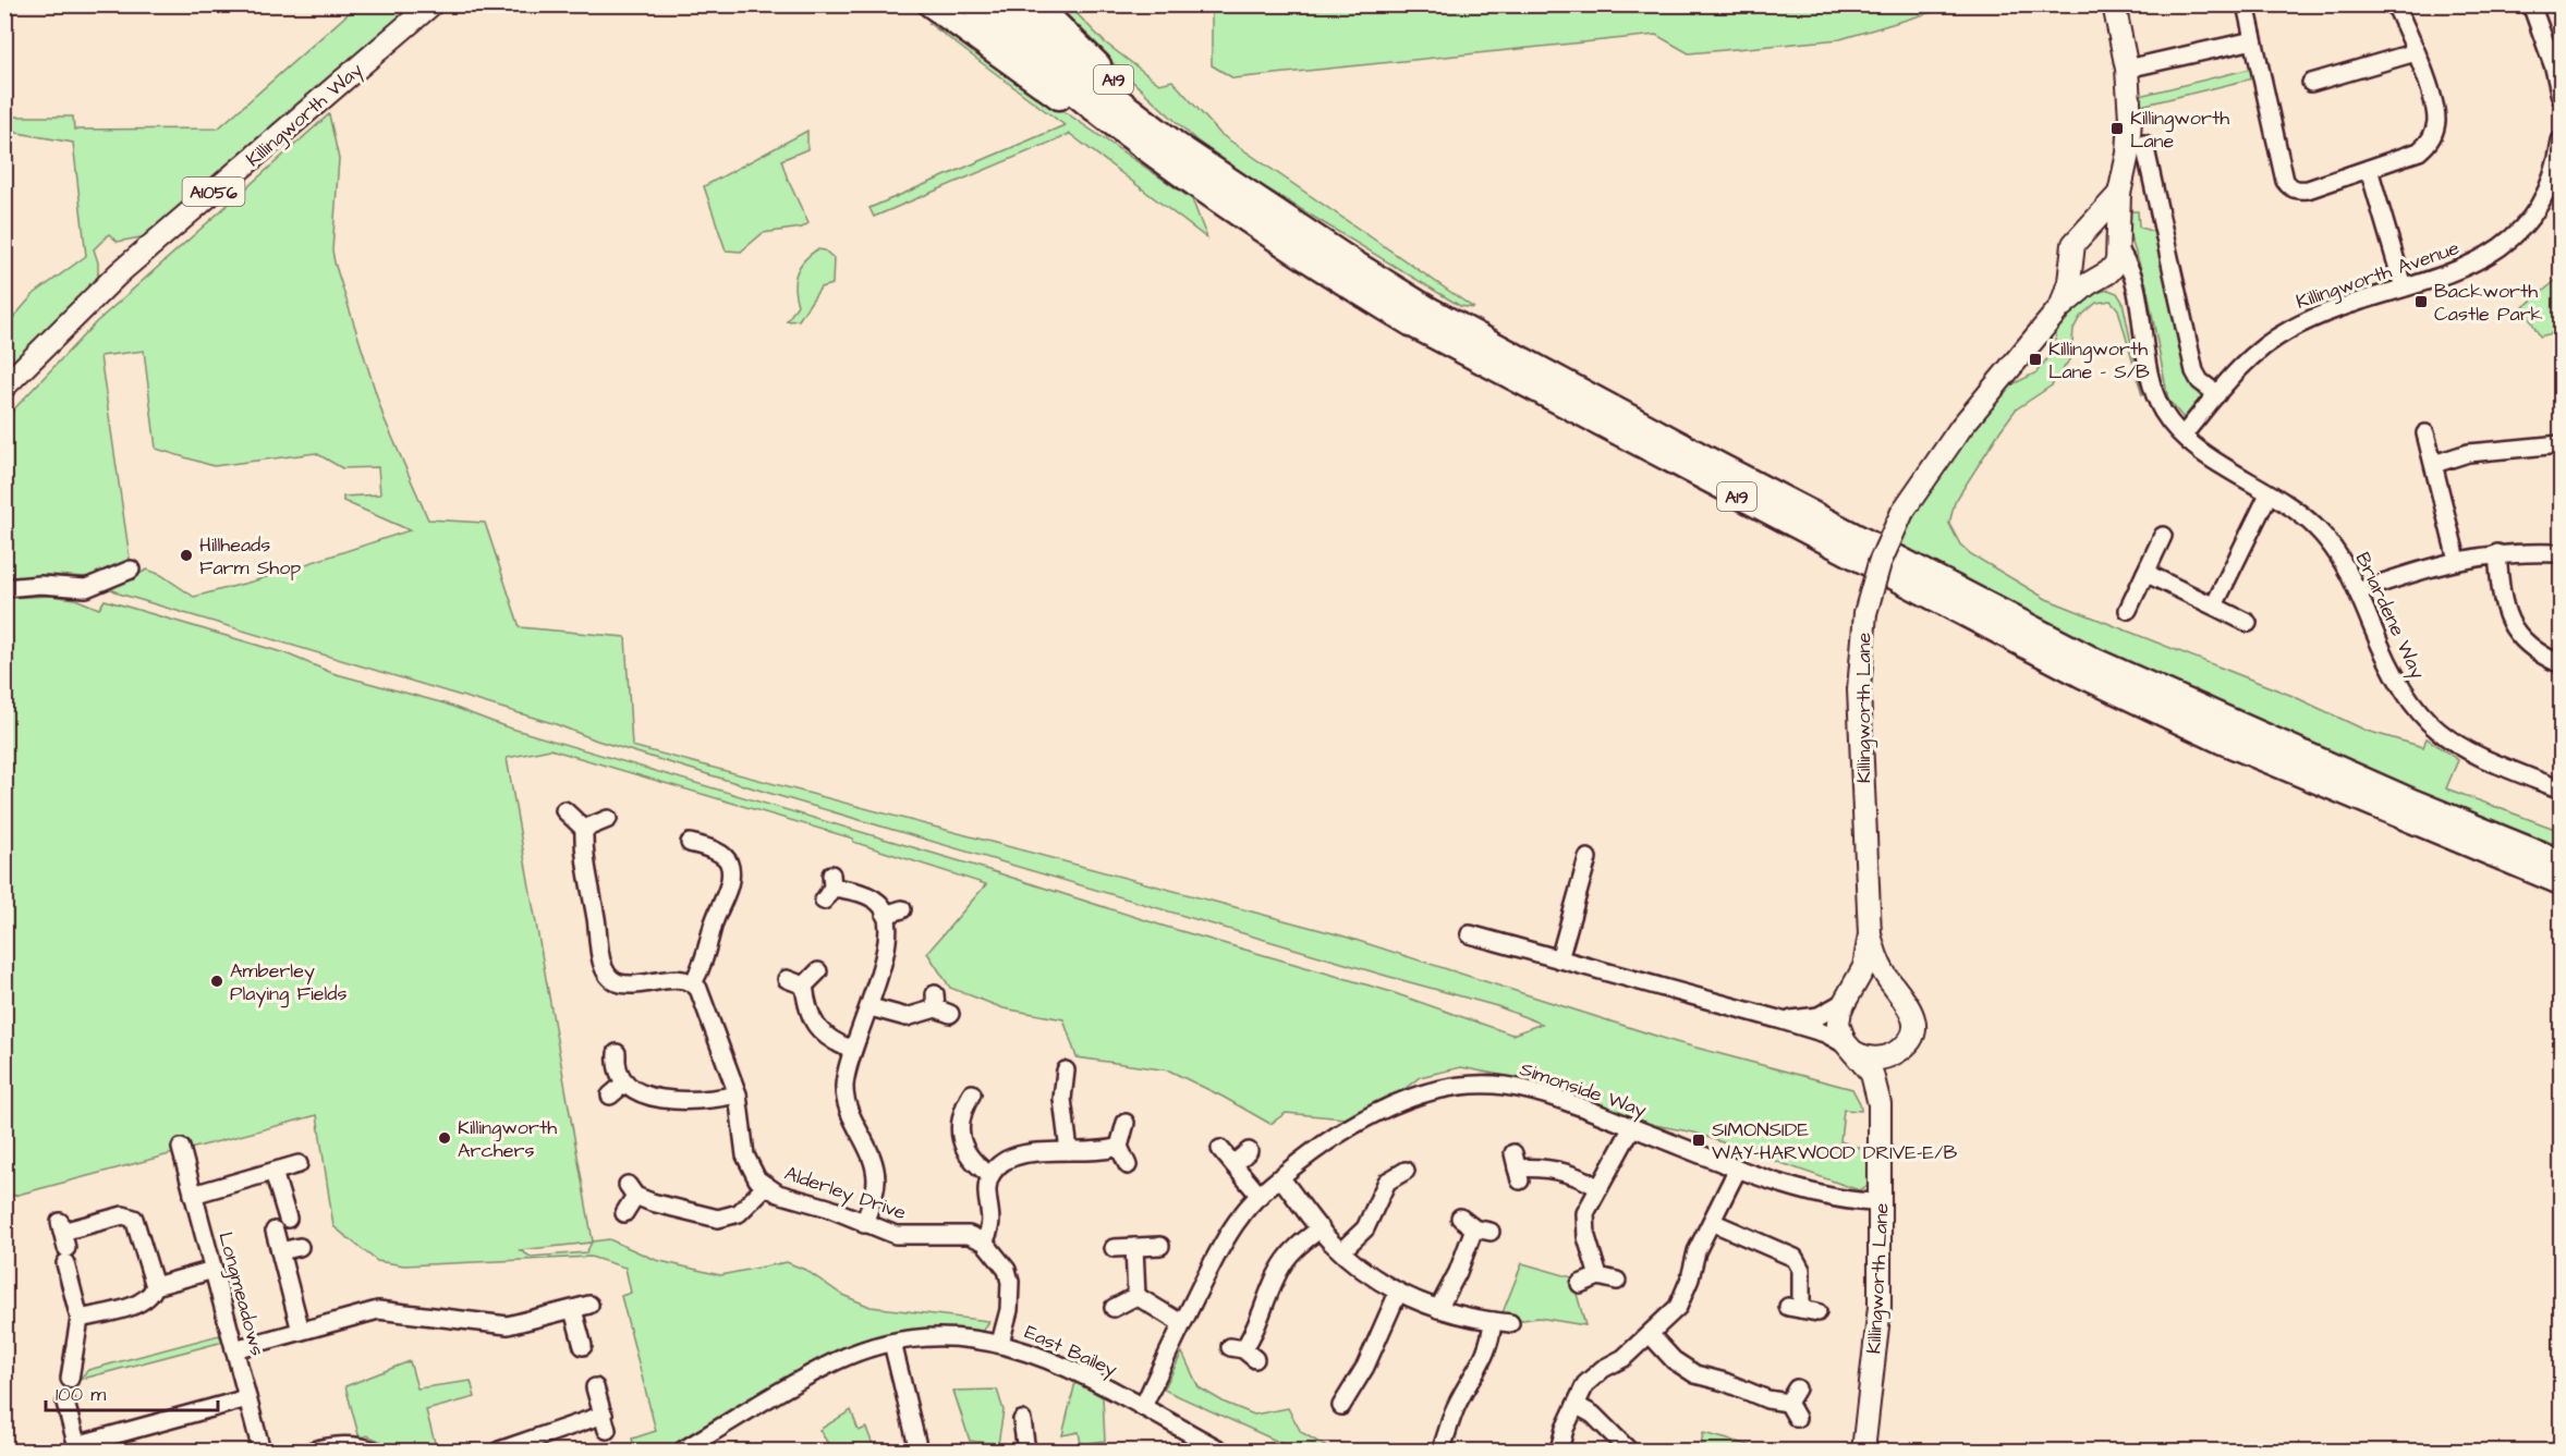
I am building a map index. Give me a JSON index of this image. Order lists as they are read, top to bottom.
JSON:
{
  "streets": {
    "highway": ["A19"],
    "main road": ["Killingworth Way", "A1056", "Killingworth Lane"],
    "street": [
      "Killingworth Avenue",
      "Briardene Way",
      "Simonside Way",
      "Alderley Drive",
      "Longmeadows",
      "East Bailey"
    ]
  },
  "crossings": [
    ["Killingworth Avenue", "Briardene Way"],
    ["Killingworth Lane", "Simonside Way"],
    ["Simonside Way", "East Bailey"]
  ],
  "places": {
    "transit": [
      "Killingworth Lane",
      "Backworth Castle Park",
      "Killingworth Lane - S/B",
      "SIMONSIDE WAY-HARWOOD DRIVE-E/B"
    ],
    "other": ["Hillheads Farm Shop", "Amberley Playing Fields", "Killingworth Archers"]
  },
  "scale_bar": "100 m"
}
